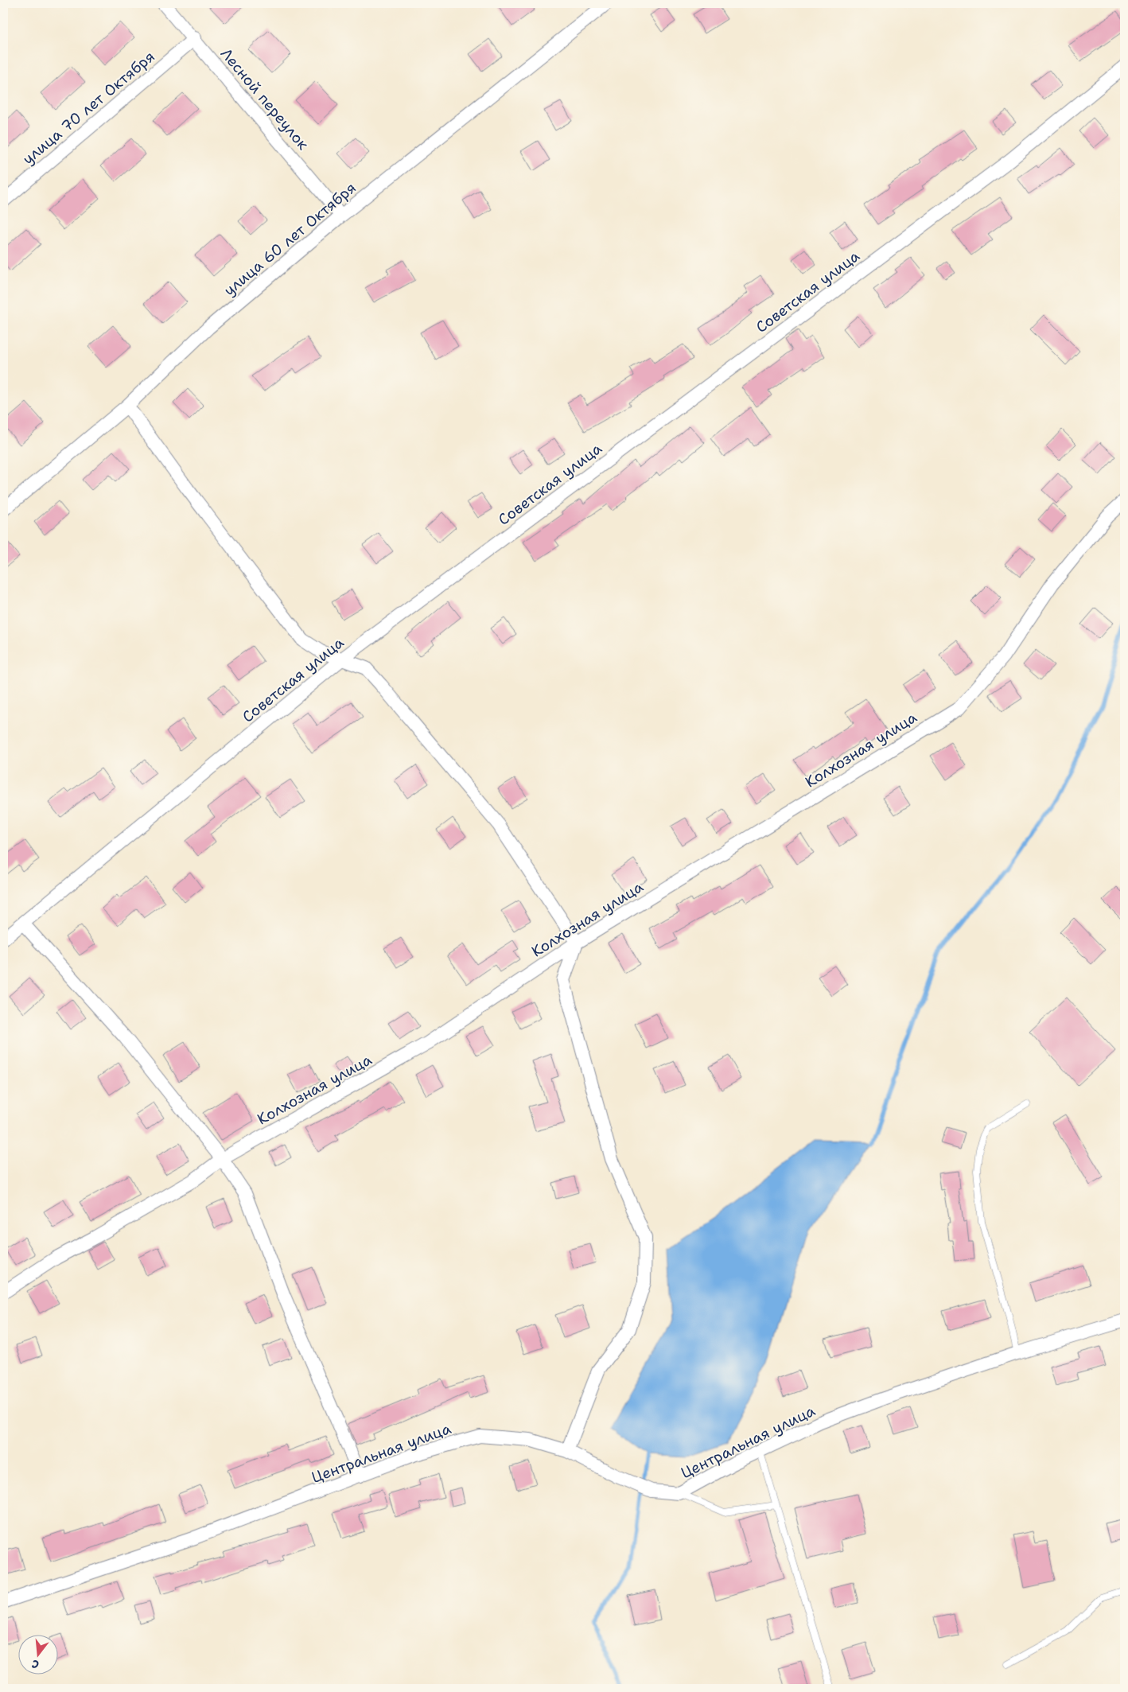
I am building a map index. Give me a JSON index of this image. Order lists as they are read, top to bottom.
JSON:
{
  "streets": {
    "street": [
      "Лесной переулок",
      "улица 70 лет Октября",
      "улица 60 лет Октября",
      "Советская улица",
      "Колхозная улица",
      "Центральная улица"
    ]
  },
  "crossings": [
    ["Лесной переулок", "улица 70 лет Октября"],
    ["Лесной переулок", "улица 60 лет Октября"]
  ],
  "north": "bottom"
}
